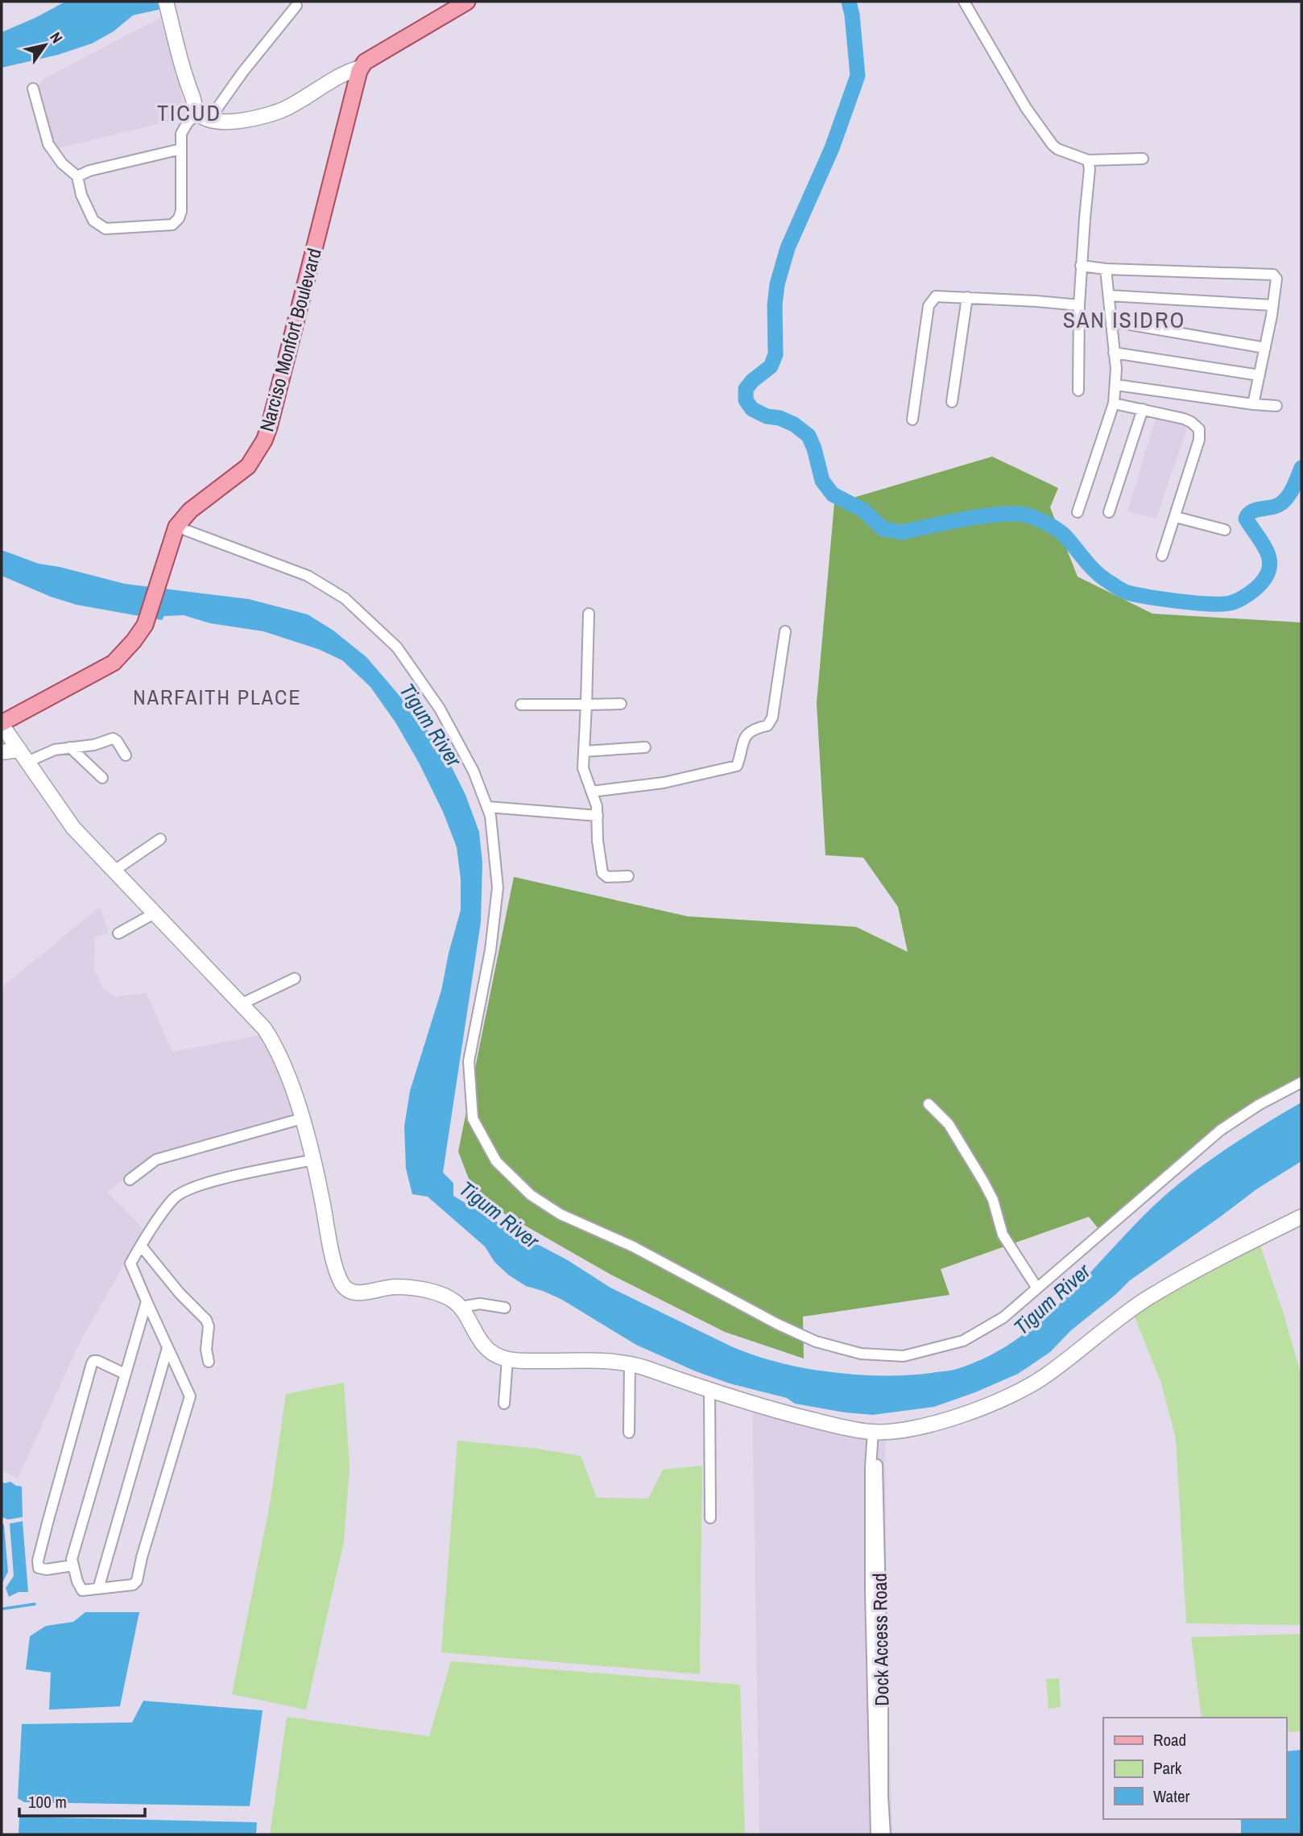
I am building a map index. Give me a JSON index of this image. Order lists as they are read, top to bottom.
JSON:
{
  "streets": {
    "main road": ["Narciso Monfort Boulevard"],
    "street": ["Dock Access Road"]
  },
  "districts": ["TICUD", "SAN ISIDRO", "NARFAITH PLACE"],
  "water": ["Tigum River"],
  "legend": ["Road", "Park", "Water"],
  "scale_bar": "100 m",
  "north": "top right"
}
